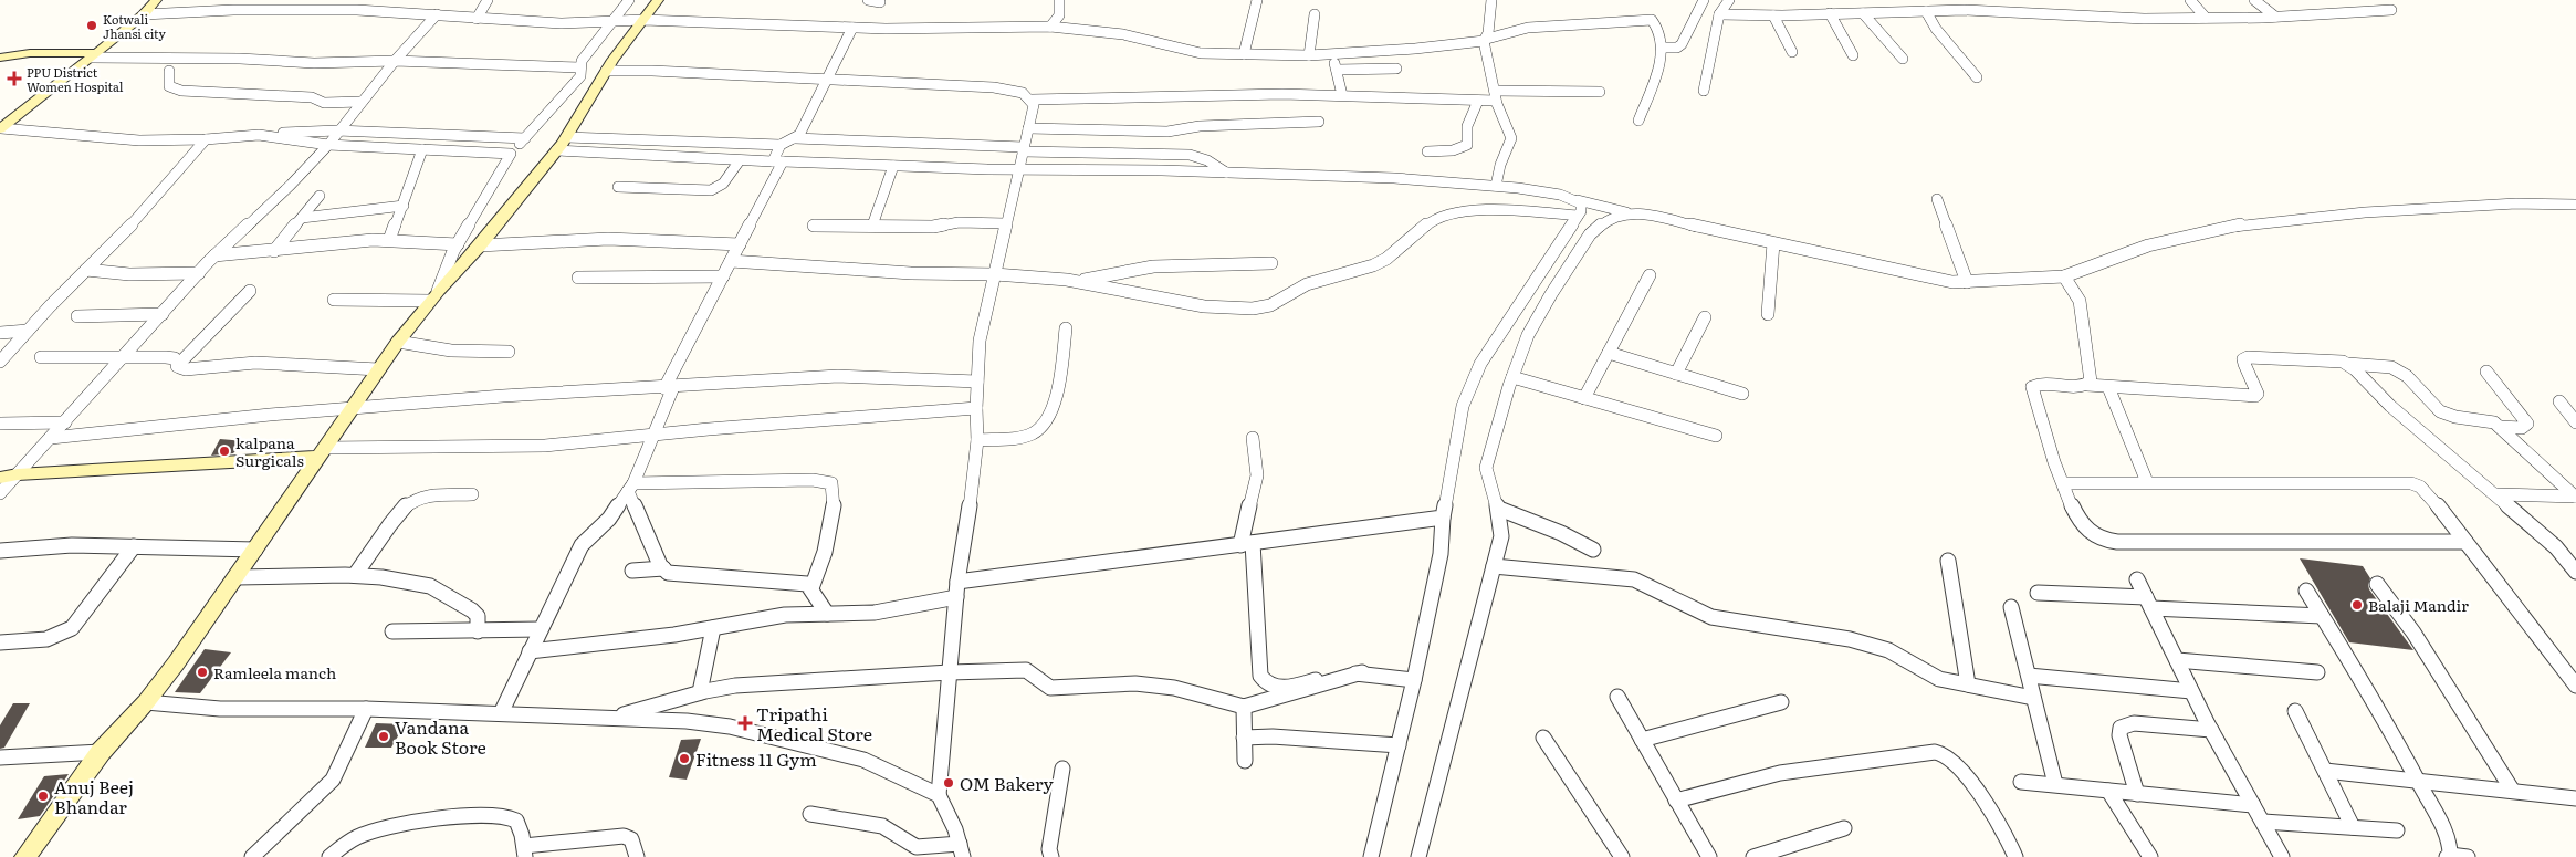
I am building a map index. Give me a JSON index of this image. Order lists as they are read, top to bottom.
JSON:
{
  "places": {
    "other": [
      "Kotwali Jhansi city",
      "kalpana Surgicals",
      "Balaji Mandir",
      "Ramleela manch",
      "Vandana Book Store",
      "Fitness 11 Gym",
      "OM Bakery",
      "Anuj Beej Bhandar"
    ],
    "health": ["PPU District Women Hospital", "Tripathi Medical Store"]
  }
}
